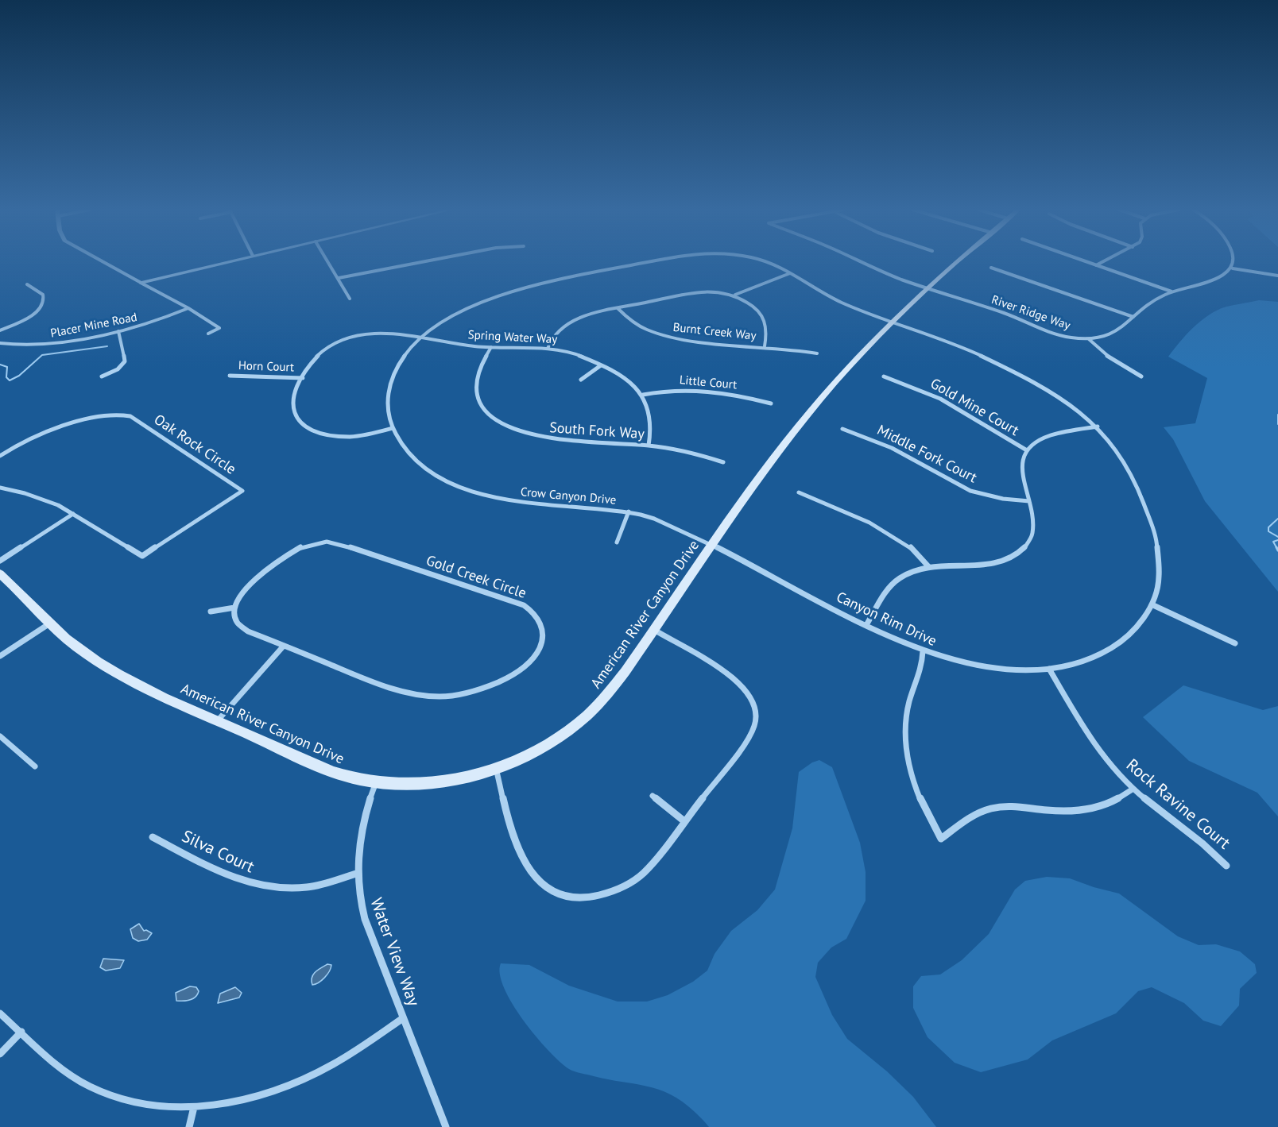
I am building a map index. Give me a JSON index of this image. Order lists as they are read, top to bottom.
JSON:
{
  "streets": {
    "main road": ["American River Canyon Drive"],
    "street": [
      "River Ridge Way",
      "Placer Mine Road",
      "Burnt Creek Way",
      "Spring Water Way",
      "Horn Court",
      "Little Court",
      "Gold Mine Court",
      "South Fork Way",
      "Oak Rock Circle",
      "Middle Fork Court",
      "Crow Canyon Drive",
      "Gold Creek Circle",
      "Canyon Rim Drive",
      "Rock Ravine Court",
      "Silva Court",
      "Water View Way"
    ]
  },
  "crossings": [
    ["River Ridge Way", "American River Canyon Drive"],
    ["Spring Water Way", "Horn Court"],
    ["Spring Water Way", "Little Court"],
    ["Spring Water Way", "South Fork Way"],
    ["Spring Water Way", "Crow Canyon Drive"],
    ["Crow Canyon Drive", "American River Canyon Drive"],
    ["Crow Canyon Drive", "Canyon Rim Drive"],
    ["American River Canyon Drive", "Canyon Rim Drive"],
    ["American River Canyon Drive", "Water View Way"],
    ["Canyon Rim Drive", "Rock Ravine Court"],
    ["Silva Court", "Water View Way"]
  ]
}
